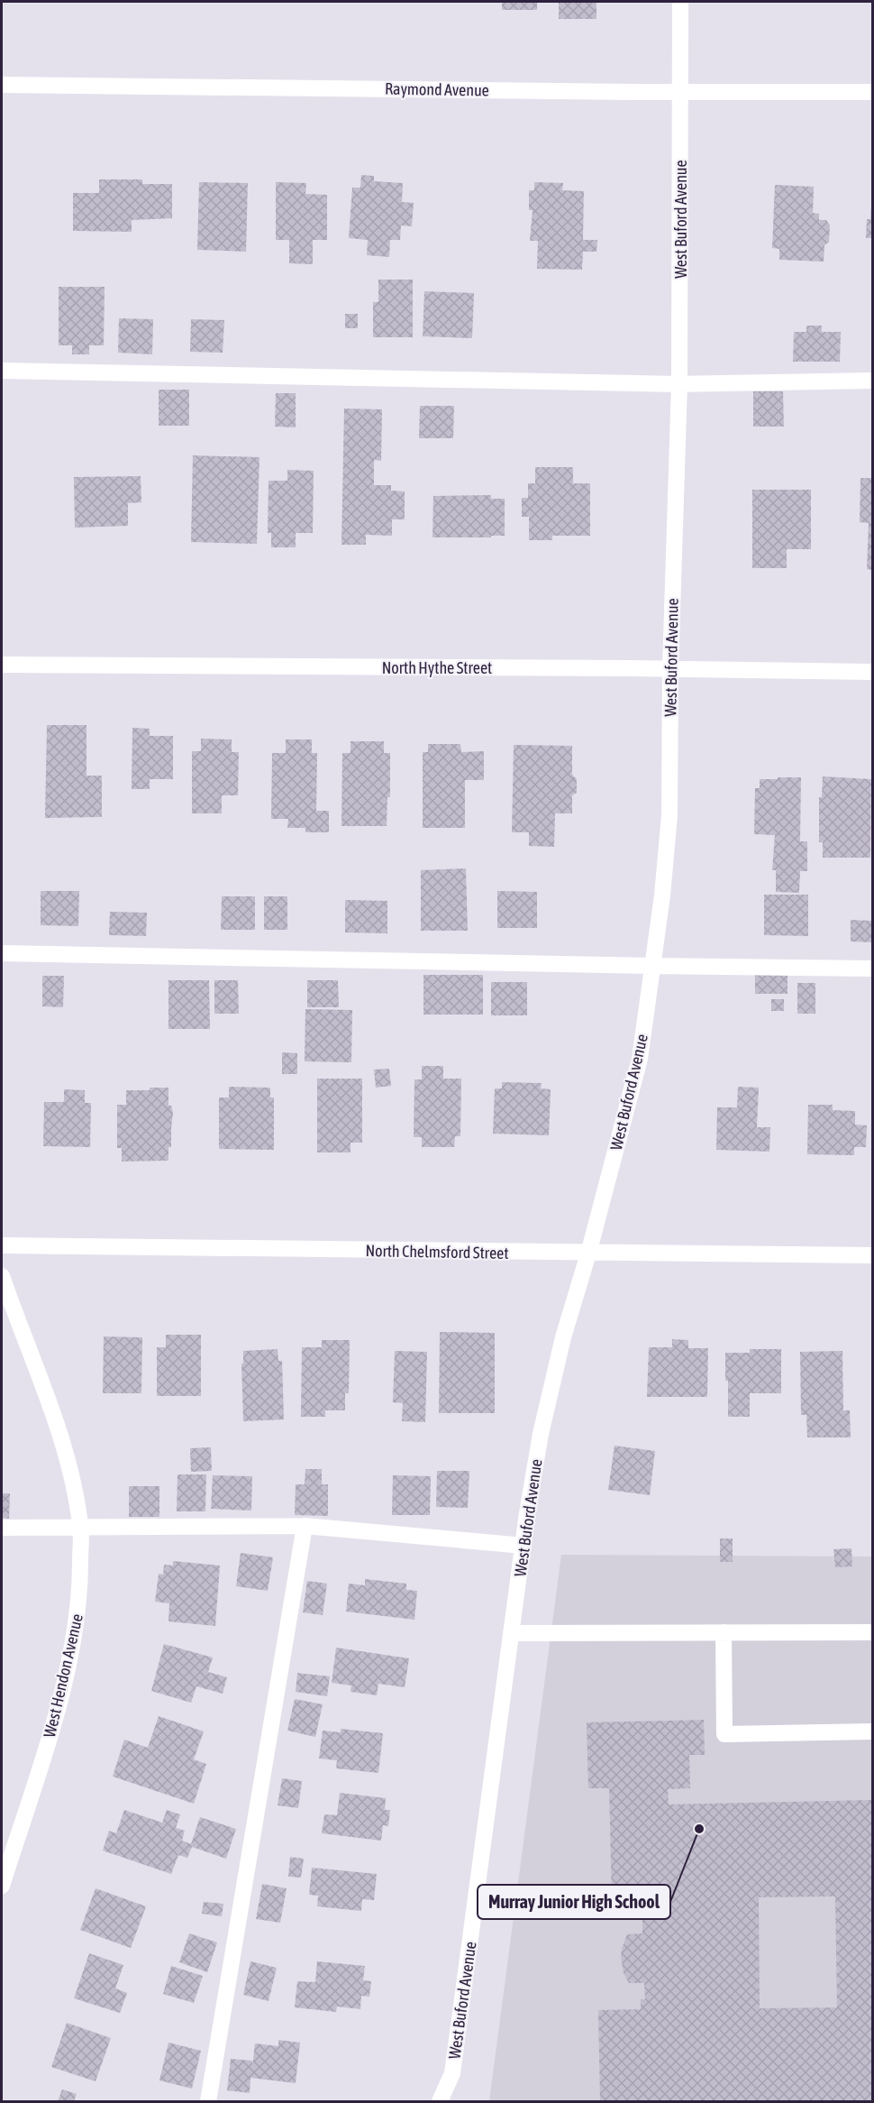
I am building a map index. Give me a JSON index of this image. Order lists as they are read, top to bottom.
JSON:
{
  "streets": {
    "street": [
      "Raymond Avenue",
      "West Buford Avenue",
      "North Hythe Street",
      "North Chelmsford Street",
      "West Hendon Avenue"
    ]
  },
  "crossings": [
    ["Raymond Avenue", "West Buford Avenue"],
    ["West Buford Avenue", "North Hythe Street"],
    ["West Buford Avenue", "North Chelmsford Street"]
  ],
  "places": ["Murray Junior High School"]
}
